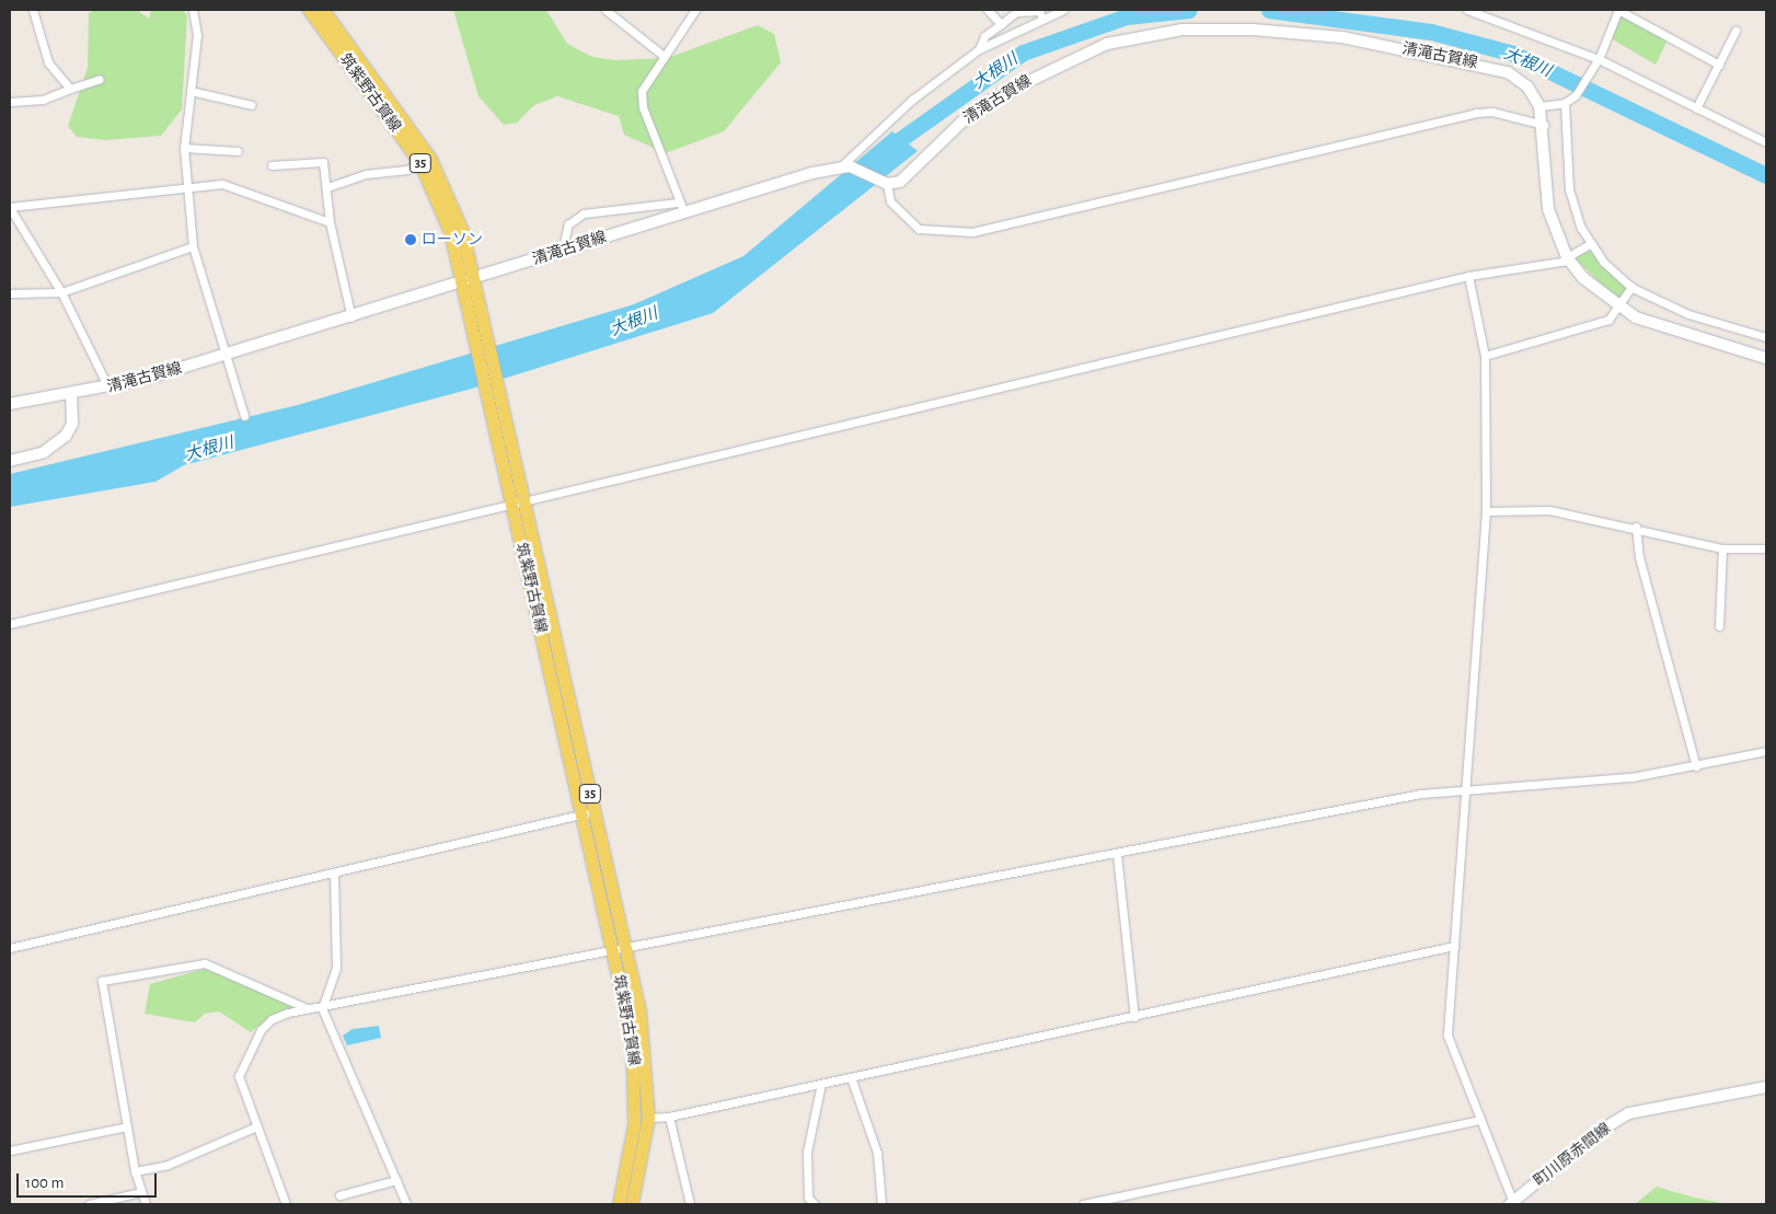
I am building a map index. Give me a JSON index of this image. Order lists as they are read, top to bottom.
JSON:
{
  "streets": {
    "main road": [
      "清滝古賀線",
      "筑紫野古賀線",
      "35",
      "町川原赤間線"
    ]
  },
  "crossings": [
    ["清滝古賀線", "筑紫野古賀線"]
  ],
  "water": ["大根川"],
  "places": ["ローソン"],
  "scale_bar": "100 m"
}
